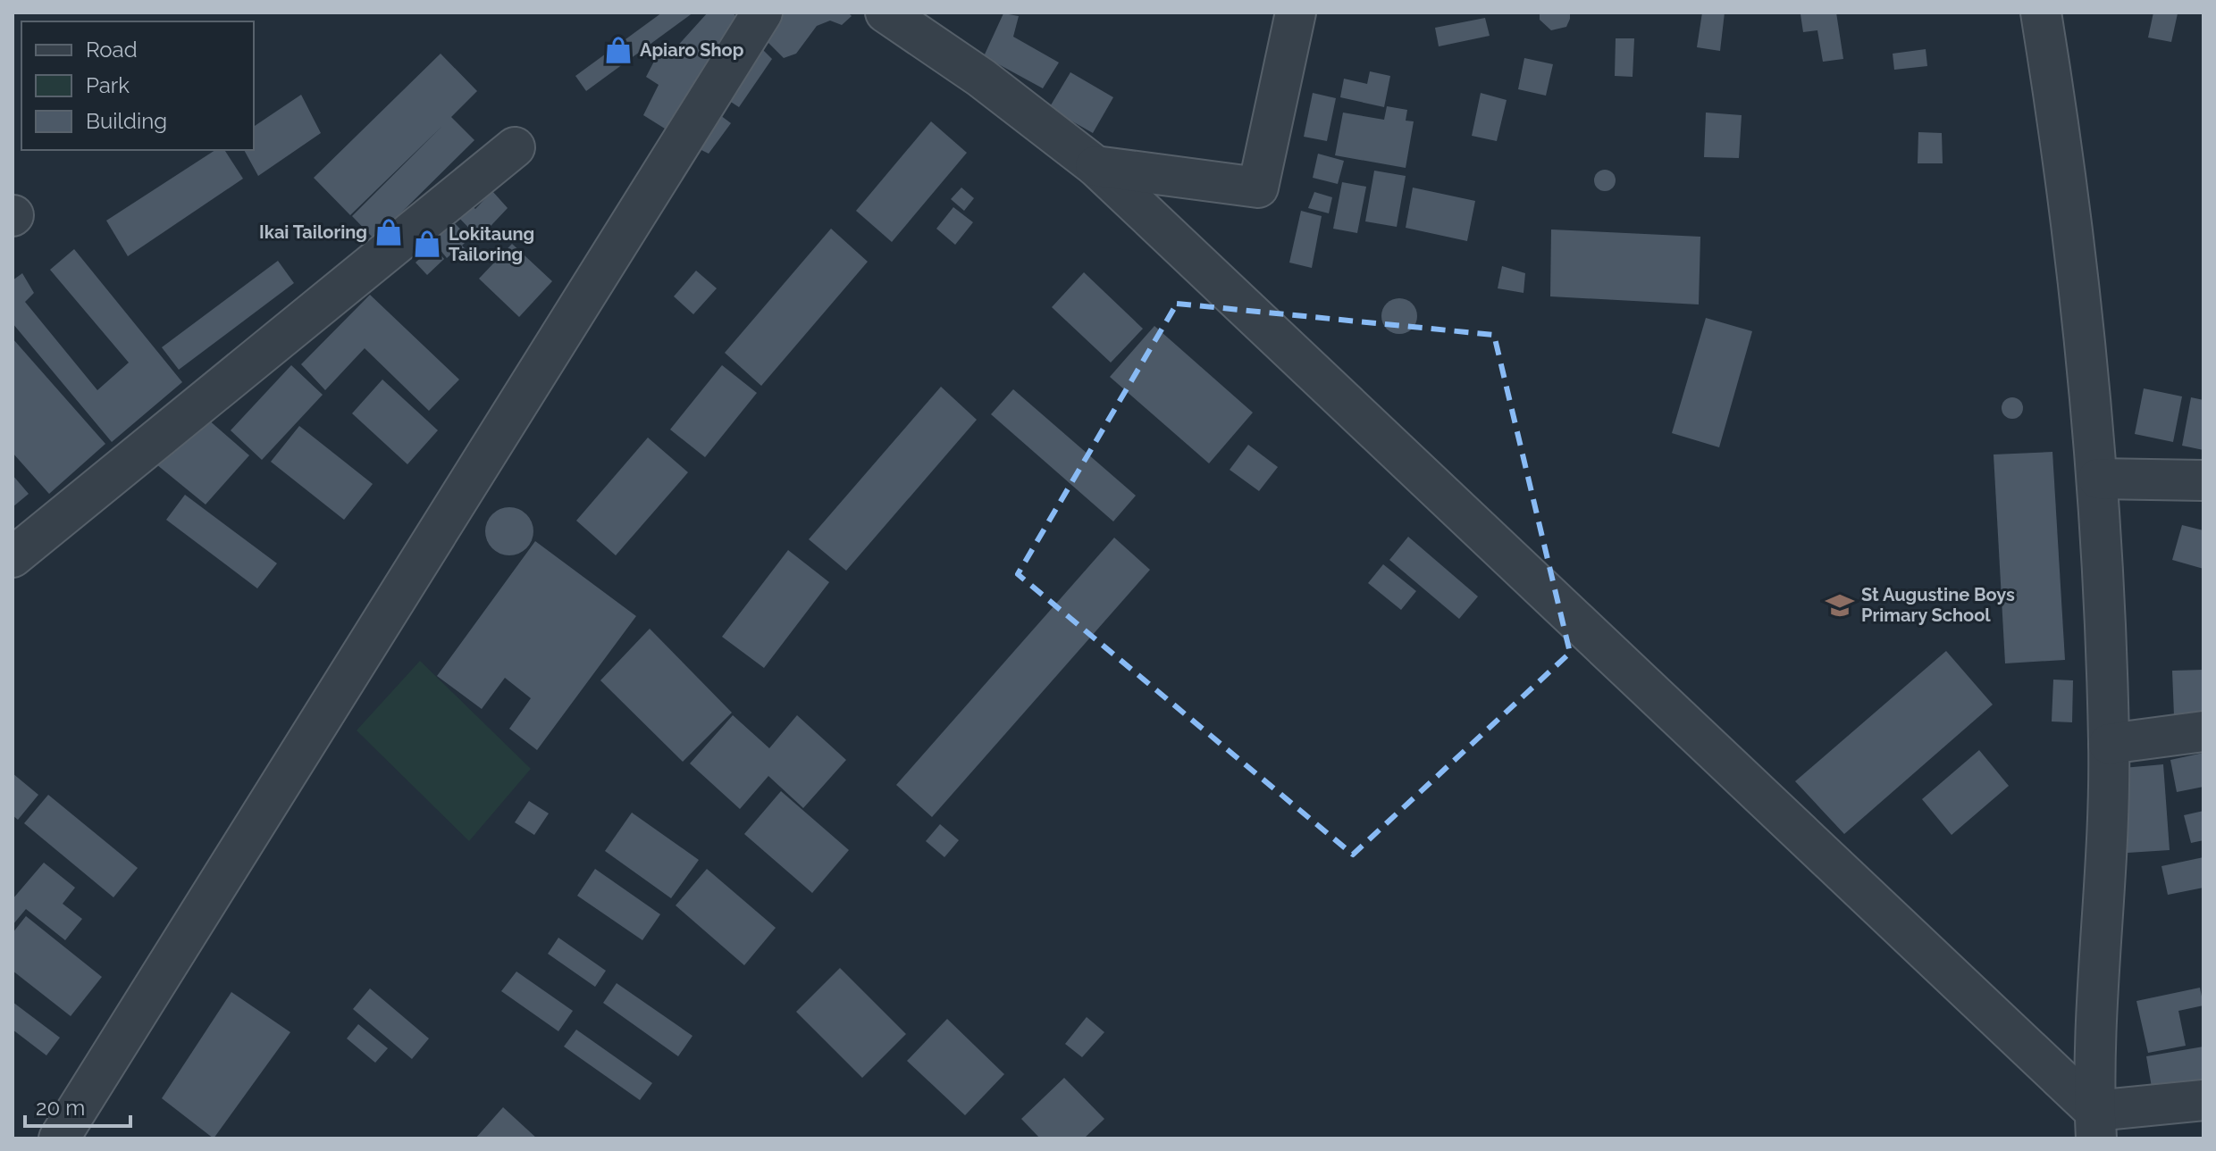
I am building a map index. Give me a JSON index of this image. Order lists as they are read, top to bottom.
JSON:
{
  "places": {
    "shop": ["Apiaro Shop", "Ikai Tailoring", "Lokitaung Tailoring"],
    "school or university": ["St Augustine Boys Primary School"]
  },
  "legend": ["Road", "Park", "Building"],
  "scale_bar": "20 m"
}
